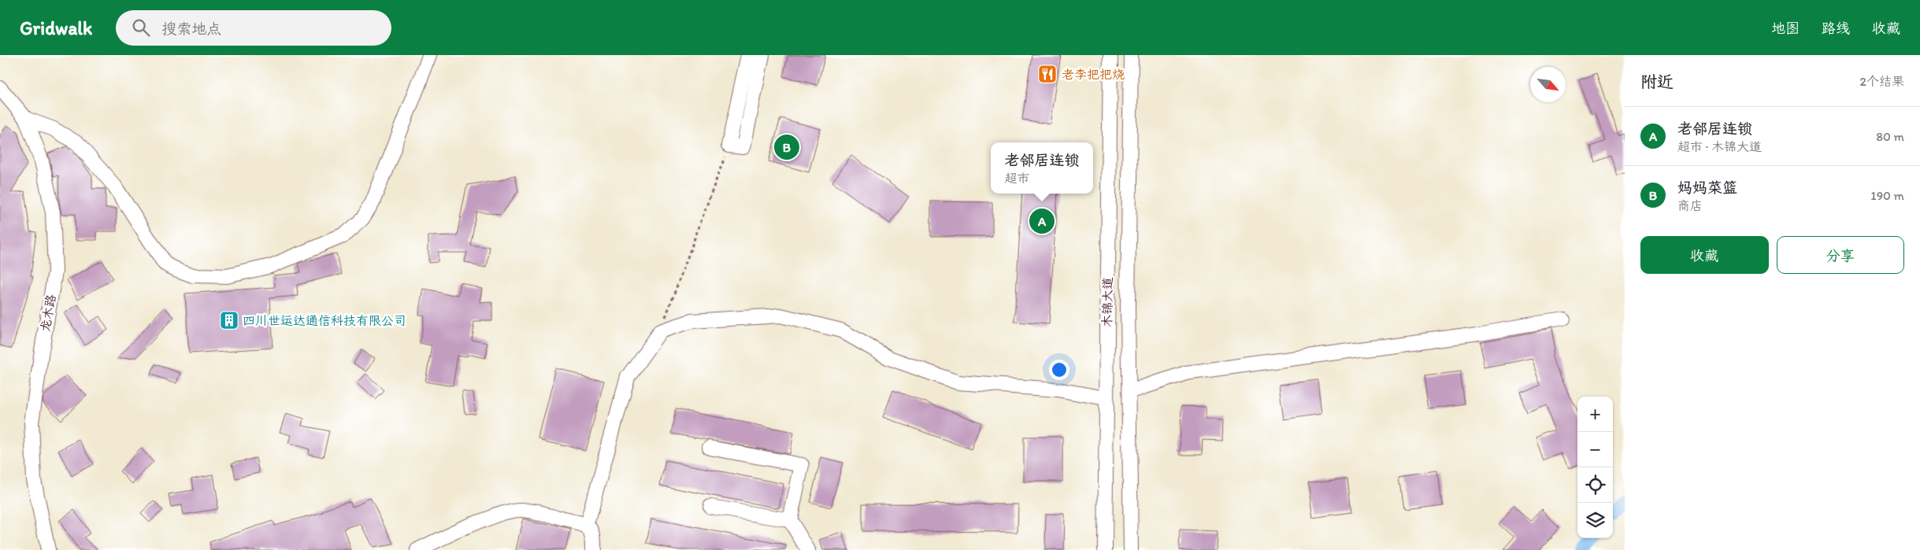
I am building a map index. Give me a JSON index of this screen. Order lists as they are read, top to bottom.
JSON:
{
  "streets": {
    "street": ["木锦大道", "龙木路"]
  },
  "places": {
    "restaurant": ["老李把把烧"],
    "building": ["四川世运达通信科技有限公司"]
  },
  "north": "bottom right",
  "page": {
    "header": "Gridwalk",
    "search": "搜索地点",
    "nav": ["地图", "路线", "收藏"],
    "heading": ["附近", "2个结果"],
    "list": [
      {
        "mark": "A",
        "name": "老邻居连锁",
        "note": "超市 · 木锦大道",
        "value": "80 m"
      },
      {
        "mark": "B",
        "name": "妈妈菜篮",
        "note": "商店",
        "value": "190 m"
      }
    ],
    "pins": ["B", "A"],
    "popup": ["老邻居连锁", "超市"],
    "buttons": ["收藏", "分享"],
    "map_buttons": ["+", "−"]
  }
}
